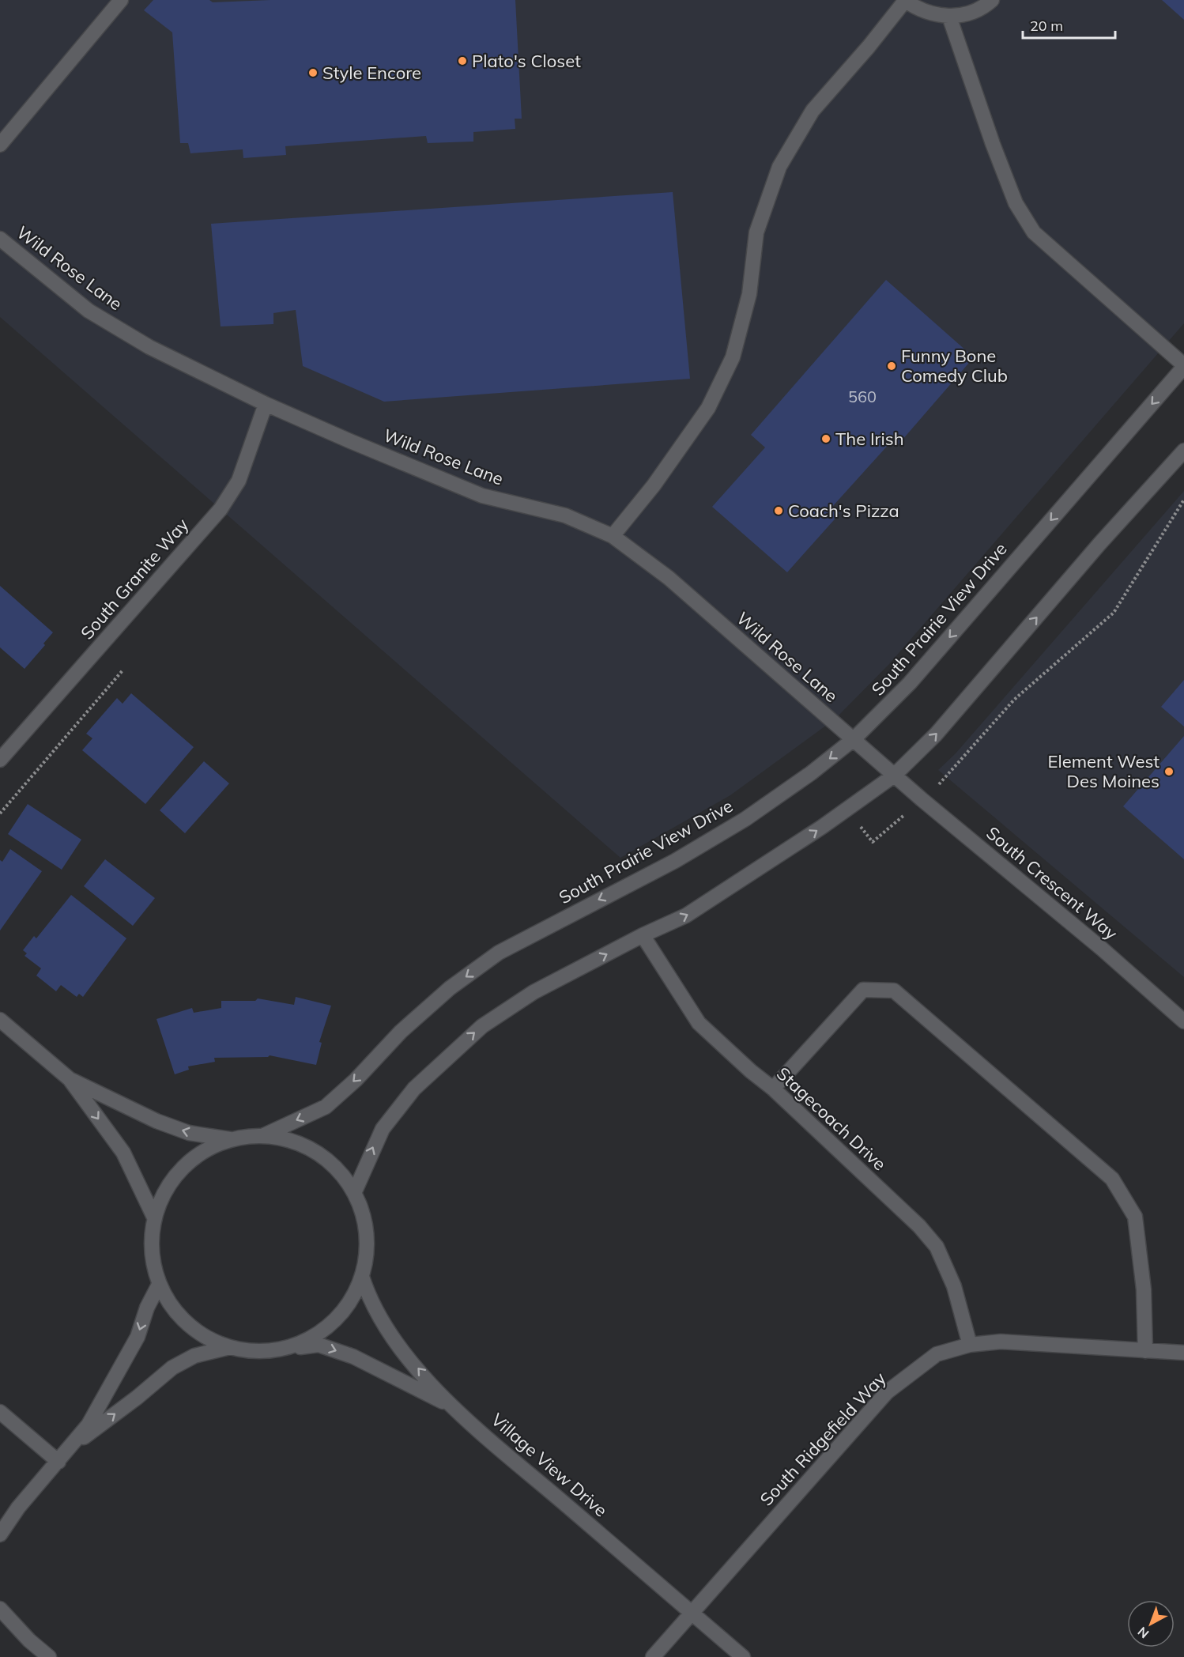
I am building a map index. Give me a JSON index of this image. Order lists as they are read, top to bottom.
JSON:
{
  "streets": {
    "street": [
      "Wild Rose Lane",
      "South Granite Way",
      "South Prairie View Drive",
      "South Crescent Way",
      "Stagecoach Drive",
      "South Ridgefield Way",
      "Village View Drive"
    ]
  },
  "crossings": [
    ["Wild Rose Lane", "South Granite Way"],
    ["Wild Rose Lane", "South Prairie View Drive"],
    ["Wild Rose Lane", "South Crescent Way"],
    ["Stagecoach Drive", "South Ridgefield Way"],
    ["South Ridgefield Way", "Village View Drive"]
  ],
  "places": [
    "Plato's Closet",
    "Style Encore",
    "Funny Bone Comedy Club",
    "The Irish",
    "Coach's Pizza",
    "Element West Des Moines"
  ],
  "house_numbers": ["560"],
  "scale_bar": "20 m",
  "north": "bottom left"
}
